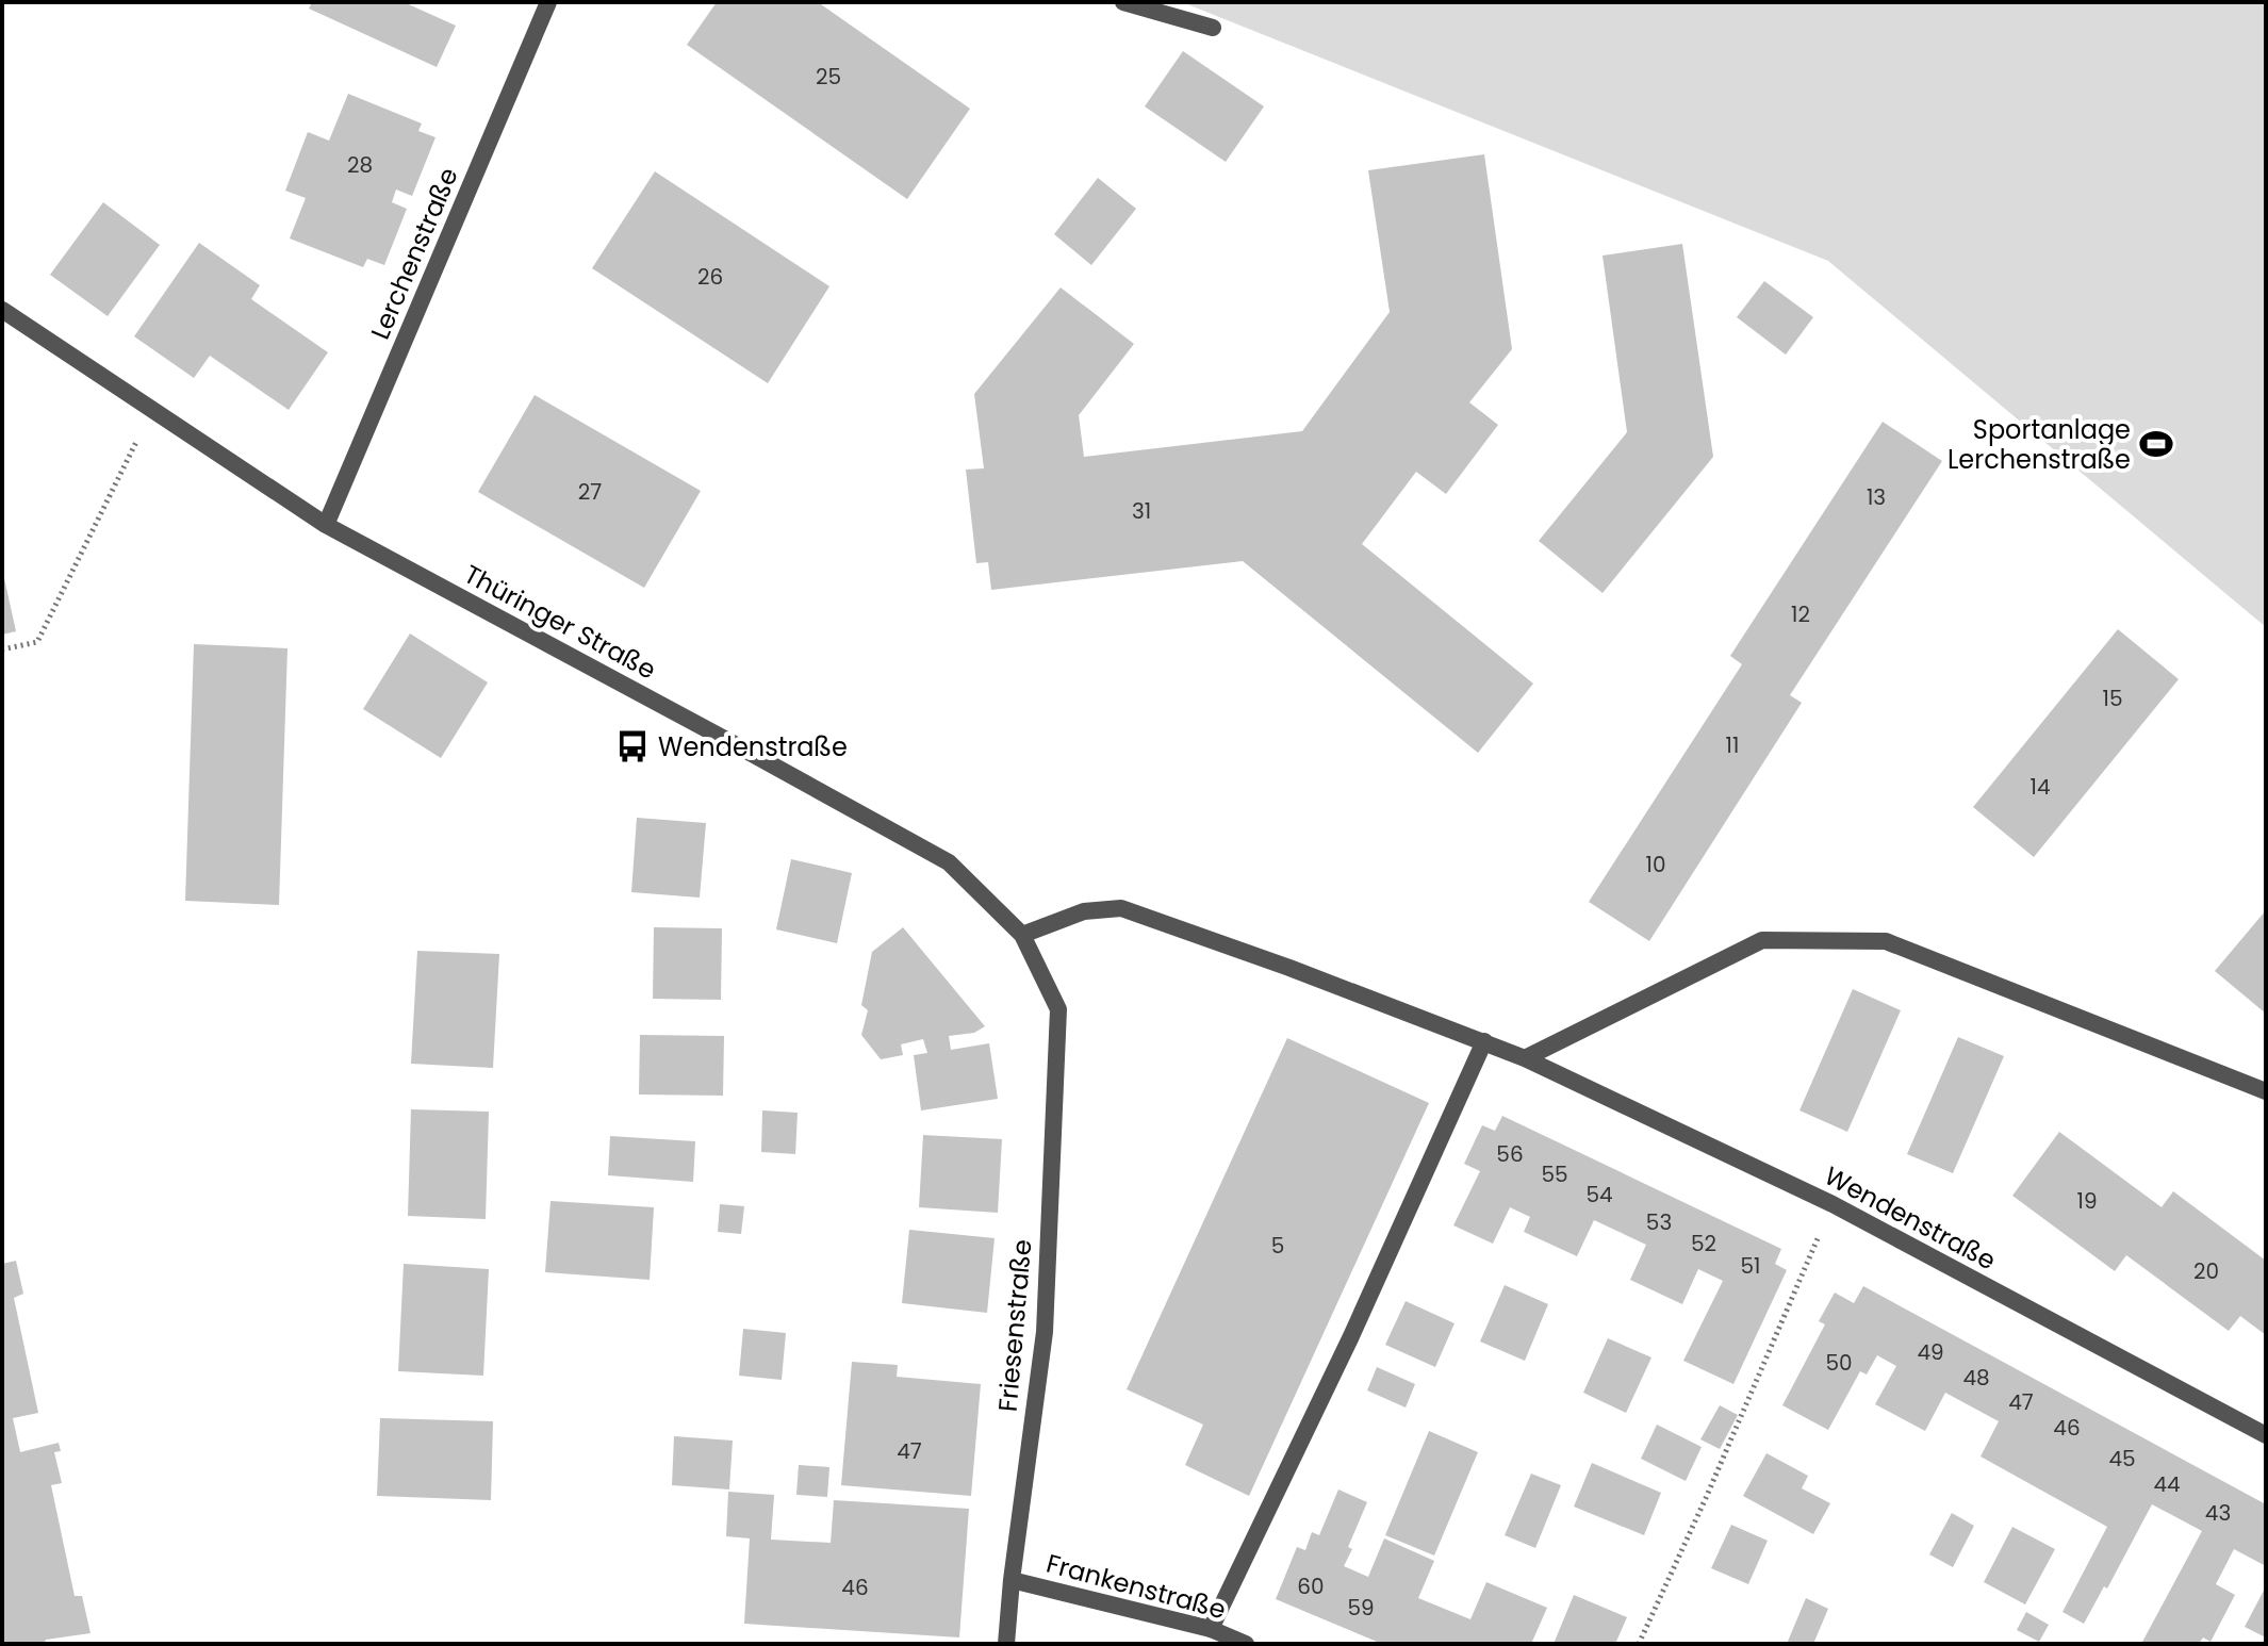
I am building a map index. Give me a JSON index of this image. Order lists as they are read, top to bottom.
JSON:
{
  "streets": {
    "street": [
      "Lerchenstraße",
      "Thüringer Straße",
      "Wendenstraße",
      "Friesenstraße",
      "Frankenstraße"
    ]
  },
  "crossings": [
    ["Lerchenstraße", "Thüringer Straße"],
    ["Thüringer Straße", "Wendenstraße"],
    ["Thüringer Straße", "Friesenstraße"],
    ["Friesenstraße", "Frankenstraße"]
  ],
  "places": {
    "sports": ["Sportanlage Lerchenstraße"],
    "bus stop": ["Wendenstraße"]
  },
  "house_numbers": [
    "25",
    "28",
    "26",
    "27",
    "13",
    "31",
    "12",
    "15",
    "11",
    "14",
    "10",
    "56",
    "55",
    "54",
    "19",
    "53",
    "52",
    "5",
    "51",
    "20",
    "49",
    "50",
    "48",
    "47",
    "46",
    "47",
    "45",
    "44",
    "43",
    "60",
    "46",
    "59"
  ]
}
